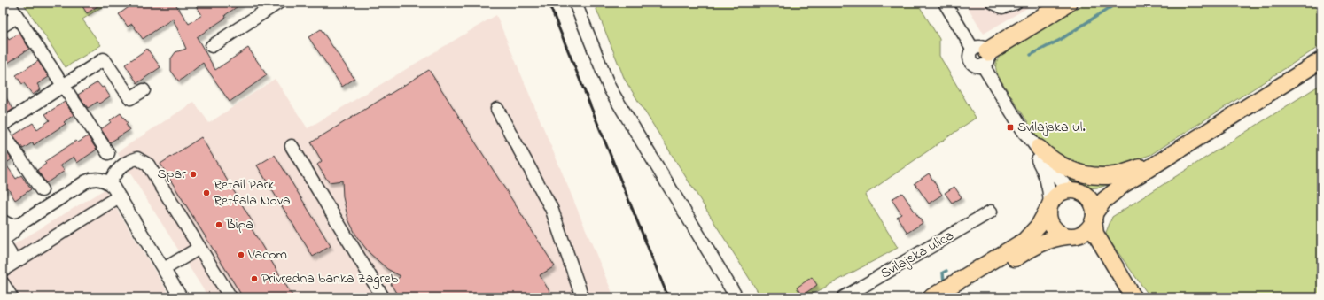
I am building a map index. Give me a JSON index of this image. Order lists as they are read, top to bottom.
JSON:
{
  "streets": {
    "street": ["Svilajska ulica"]
  },
  "places": {
    "transit": ["Svilajska ul."],
    "other": [
      "Spar",
      "Retail Park Retfala Nova",
      "Bipa",
      "Vacom",
      "Privredna banka Zagreb"
    ]
  }
}
